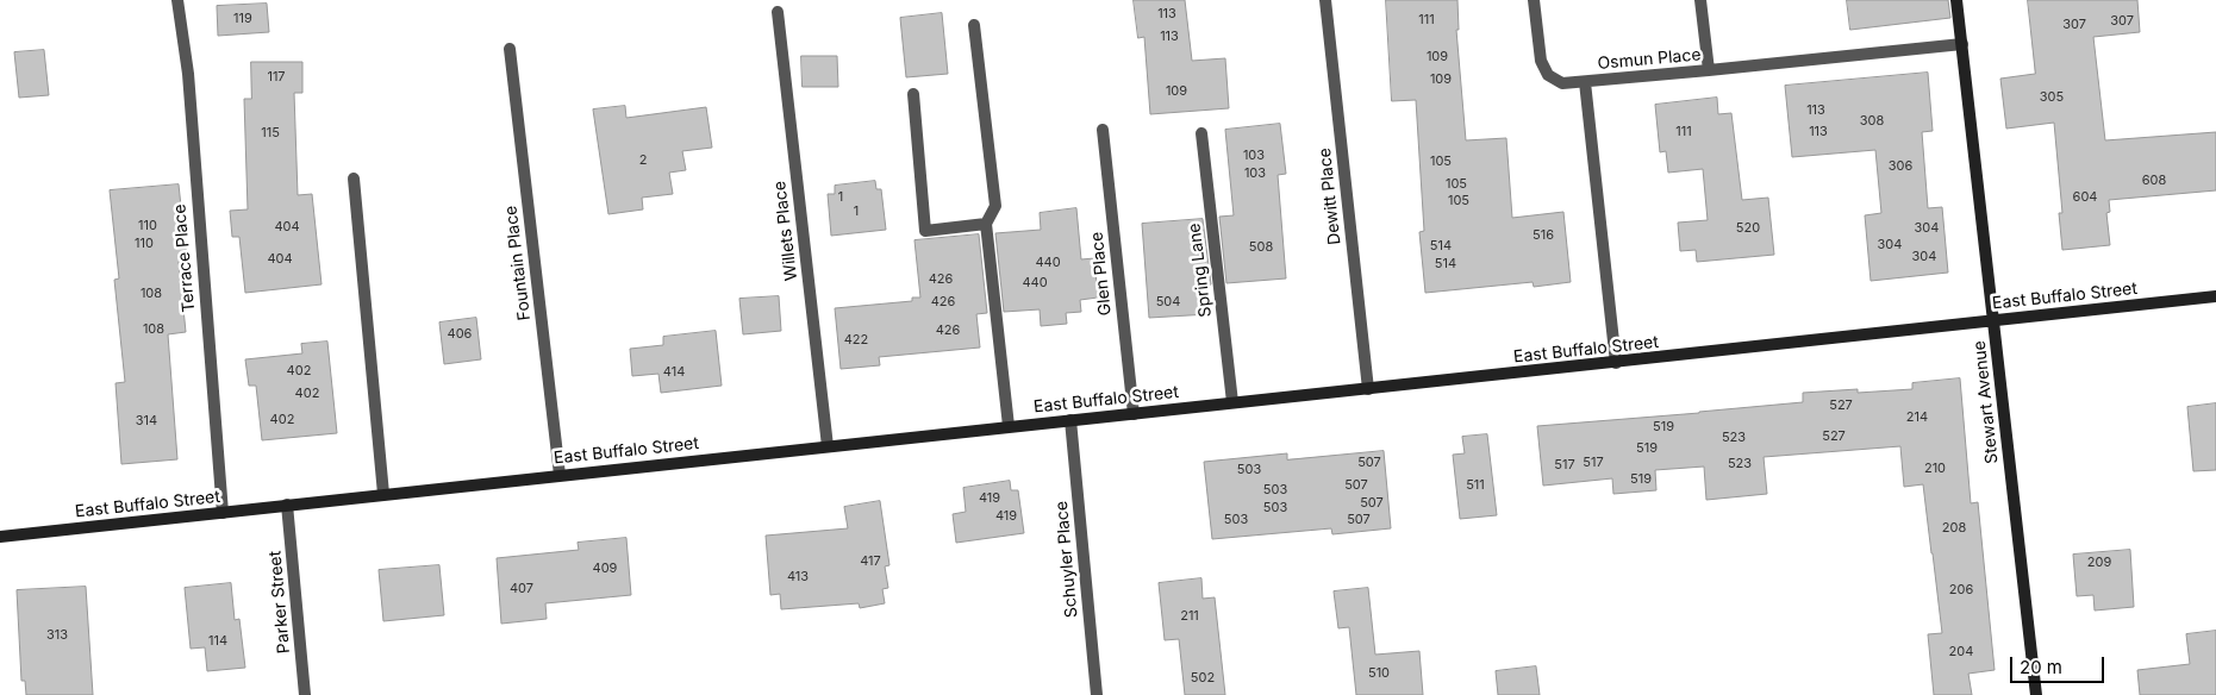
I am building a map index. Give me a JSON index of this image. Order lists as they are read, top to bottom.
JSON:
{
  "streets": {
    "street": [
      "Osmun Place",
      "Dewitt Place",
      "Willets Place",
      "Terrace Place",
      "Fountain Place",
      "Spring Lane",
      "Glen Place",
      "East Buffalo Street",
      "Stewart Avenue",
      "Schuyler Place",
      "Parker Street"
    ]
  },
  "crossings": [
    ["Osmun Place", "East Buffalo Street"],
    ["Osmun Place", "Stewart Avenue"],
    ["Dewitt Place", "East Buffalo Street"],
    ["Willets Place", "East Buffalo Street"],
    ["Terrace Place", "East Buffalo Street"],
    ["Fountain Place", "East Buffalo Street"],
    ["Spring Lane", "East Buffalo Street"],
    ["Glen Place", "East Buffalo Street"],
    ["East Buffalo Street", "Stewart Avenue"],
    ["East Buffalo Street", "Schuyler Place"],
    ["East Buffalo Street", "Parker Street"]
  ],
  "house_numbers": [
    "113",
    "119",
    "111",
    "307",
    "307",
    "113",
    "109",
    "117",
    "109",
    "109",
    "305",
    "113",
    "308",
    "111",
    "113",
    "115",
    "103",
    "2",
    "105",
    "306",
    "103",
    "608",
    "105",
    "1",
    "604",
    "105",
    "1",
    "110",
    "404",
    "520",
    "304",
    "516",
    "110",
    "304",
    "514",
    "508",
    "304",
    "404",
    "440",
    "514",
    "426",
    "440",
    "108",
    "426",
    "504",
    "108",
    "426",
    "406",
    "422",
    "402",
    "414",
    "402",
    "527",
    "214",
    "402",
    "314",
    "519",
    "527",
    "523",
    "519",
    "507",
    "517",
    "523",
    "517",
    "210",
    "503",
    "519",
    "507",
    "511",
    "503",
    "419",
    "507",
    "503",
    "419",
    "503",
    "507",
    "208",
    "417",
    "209",
    "409",
    "413",
    "407",
    "206",
    "211",
    "313",
    "114",
    "204",
    "510",
    "502"
  ],
  "scale_bar": "20 m"
}
